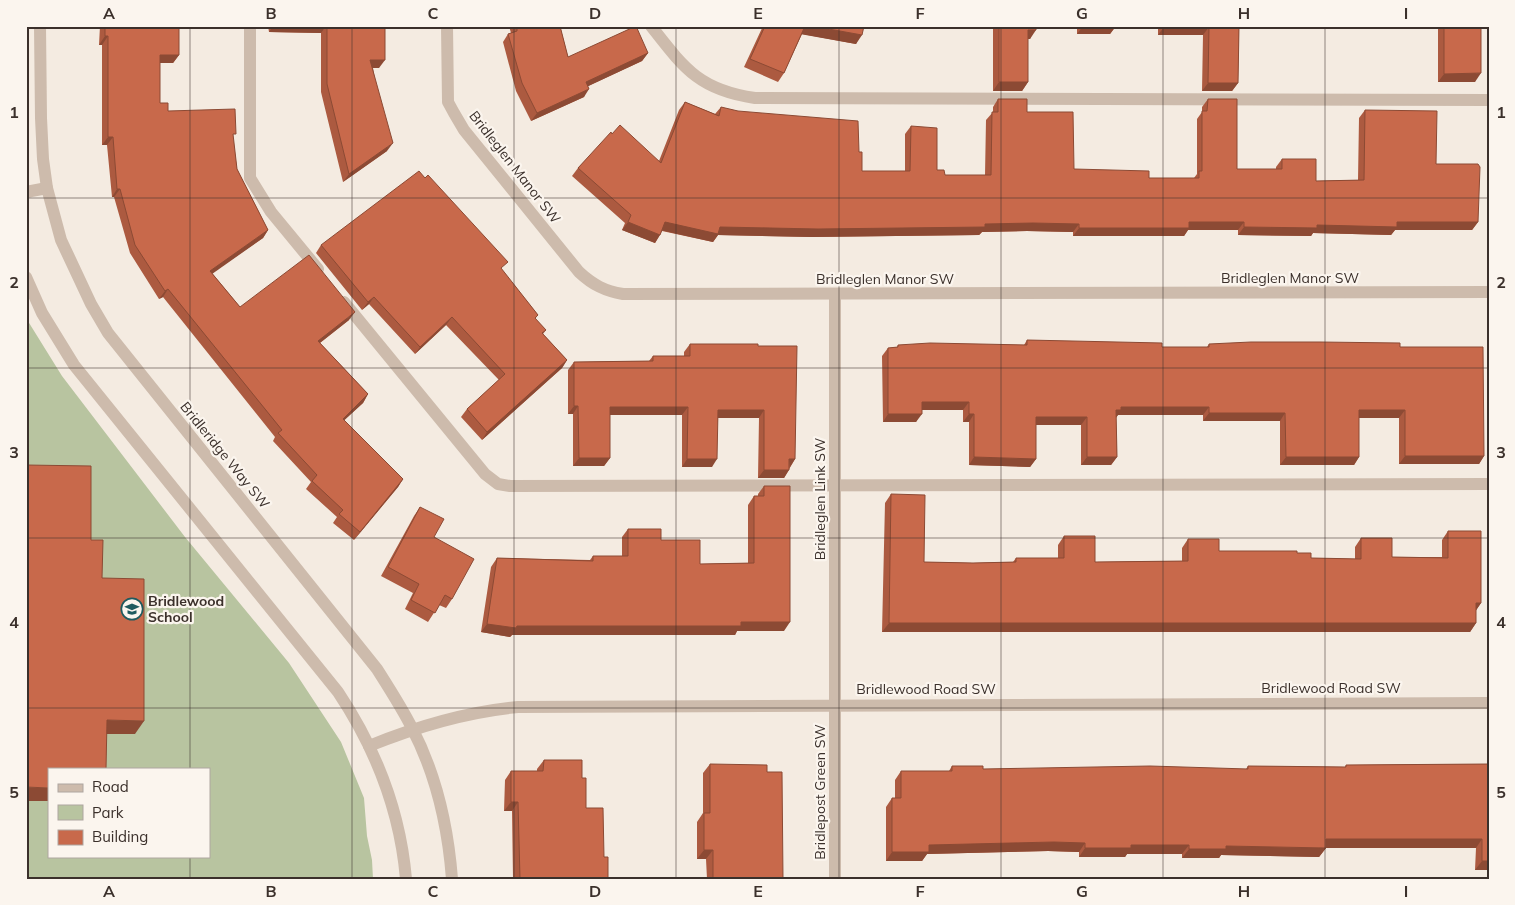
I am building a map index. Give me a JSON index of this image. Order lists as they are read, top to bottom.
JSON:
{
  "streets": {
    "street": [
      "Bridleglen Manor SW",
      "Bridleridge Way SW",
      "Bridleglen Link SW",
      "Bridlewood Road SW",
      "Bridlepost Green SW"
    ]
  },
  "crossings": [
    ["Bridleglen Manor SW", "Bridleglen Link SW"],
    ["Bridleridge Way SW", "Bridlewood Road SW"],
    ["Bridleglen Link SW", "Bridlewood Road SW"],
    ["Bridleglen Link SW", "Bridlepost Green SW"],
    ["Bridlewood Road SW", "Bridlepost Green SW"]
  ],
  "places": {
    "school or university": ["Bridlewood School"]
  },
  "legend": ["Road", "Park", "Building"],
  "grid": {
    "columns": [
      "A",
      "B",
      "C",
      "D",
      "E",
      "F",
      "G",
      "H",
      "I"
    ],
    "rows": [
      "1",
      "2",
      "3",
      "4",
      "5"
    ]
  }
}
